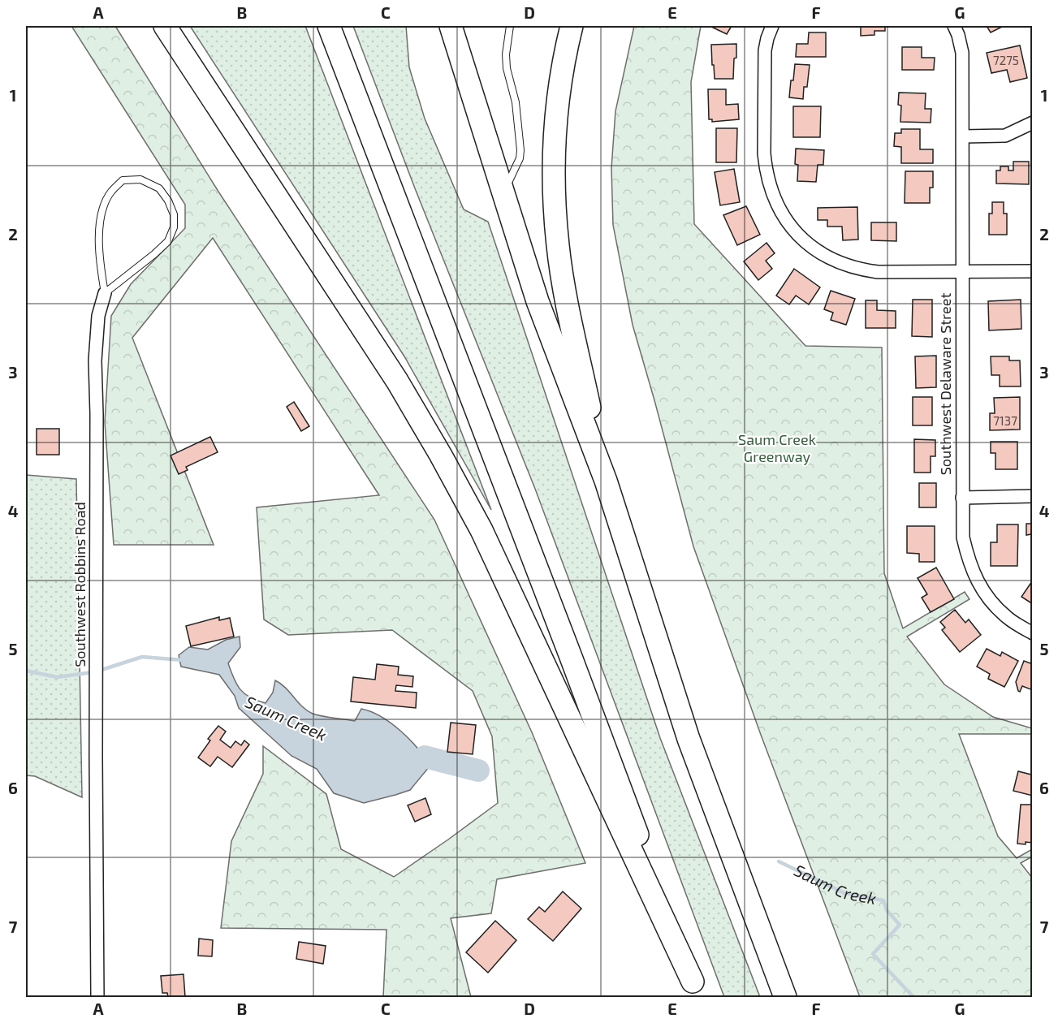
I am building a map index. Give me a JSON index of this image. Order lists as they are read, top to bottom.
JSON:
{
  "streets": {
    "street": ["Southwest Delaware Street", "Southwest Robbins Road"]
  },
  "water": ["Saum Creek"],
  "parks": ["Saum Creek Greenway"],
  "house_numbers": ["7275", "7137"],
  "grid": {
    "columns": [
      "A",
      "B",
      "C",
      "D",
      "E",
      "F",
      "G"
    ],
    "rows": [
      "1",
      "2",
      "3",
      "4",
      "5",
      "6",
      "7"
    ]
  }
}
